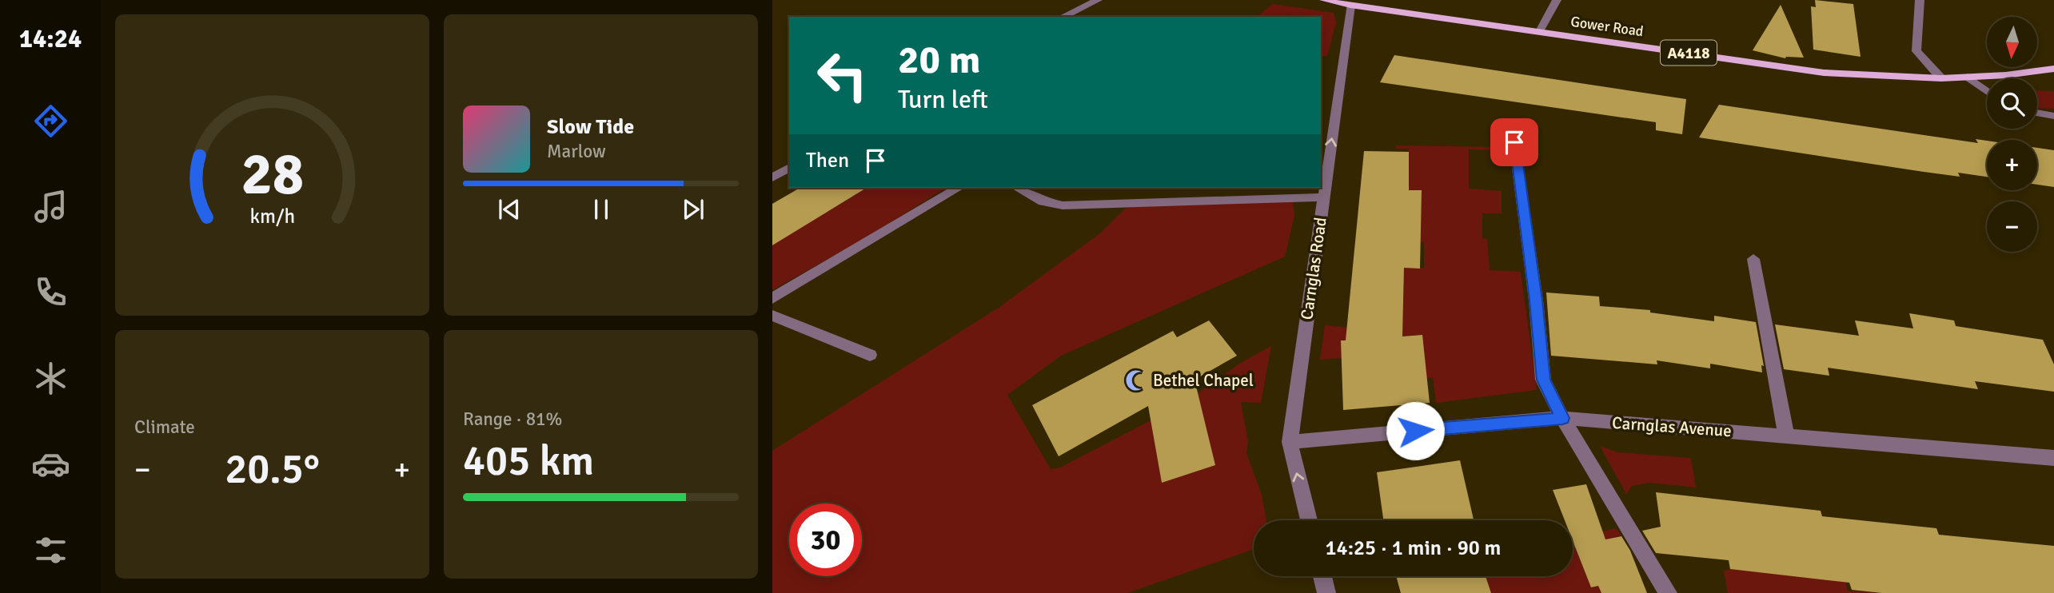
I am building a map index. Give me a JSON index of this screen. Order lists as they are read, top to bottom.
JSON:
{
  "streets": {
    "main road": ["Gower Road", "A4118"],
    "street": ["Carnglas Road", "Carnglas Avenue"]
  },
  "crossings": [
    ["Gower Road", "Carnglas Road"],
    ["Carnglas Road", "Carnglas Avenue"]
  ],
  "one_way": ["Carnglas Road"],
  "places": {
    "mosque": ["Bethel Chapel"]
  },
  "north": "bottom",
  "page": {
    "tabs": "14:24",
    "map_buttons": ["+", "−"],
    "turn": ["20 m", "Turn left"],
    "song": ["Slow Tide", "Marlow"],
    "then": "Then",
    "tile": [
      "Climate",
      ["Range · 81%", "405 km"]
    ],
    "heat": ["−", "20.5°", "+"],
    "limit": "30",
    "trip": "14:25 · 1 min · 90 m",
    "gauge": ["28", "km/h"]
  }
}
